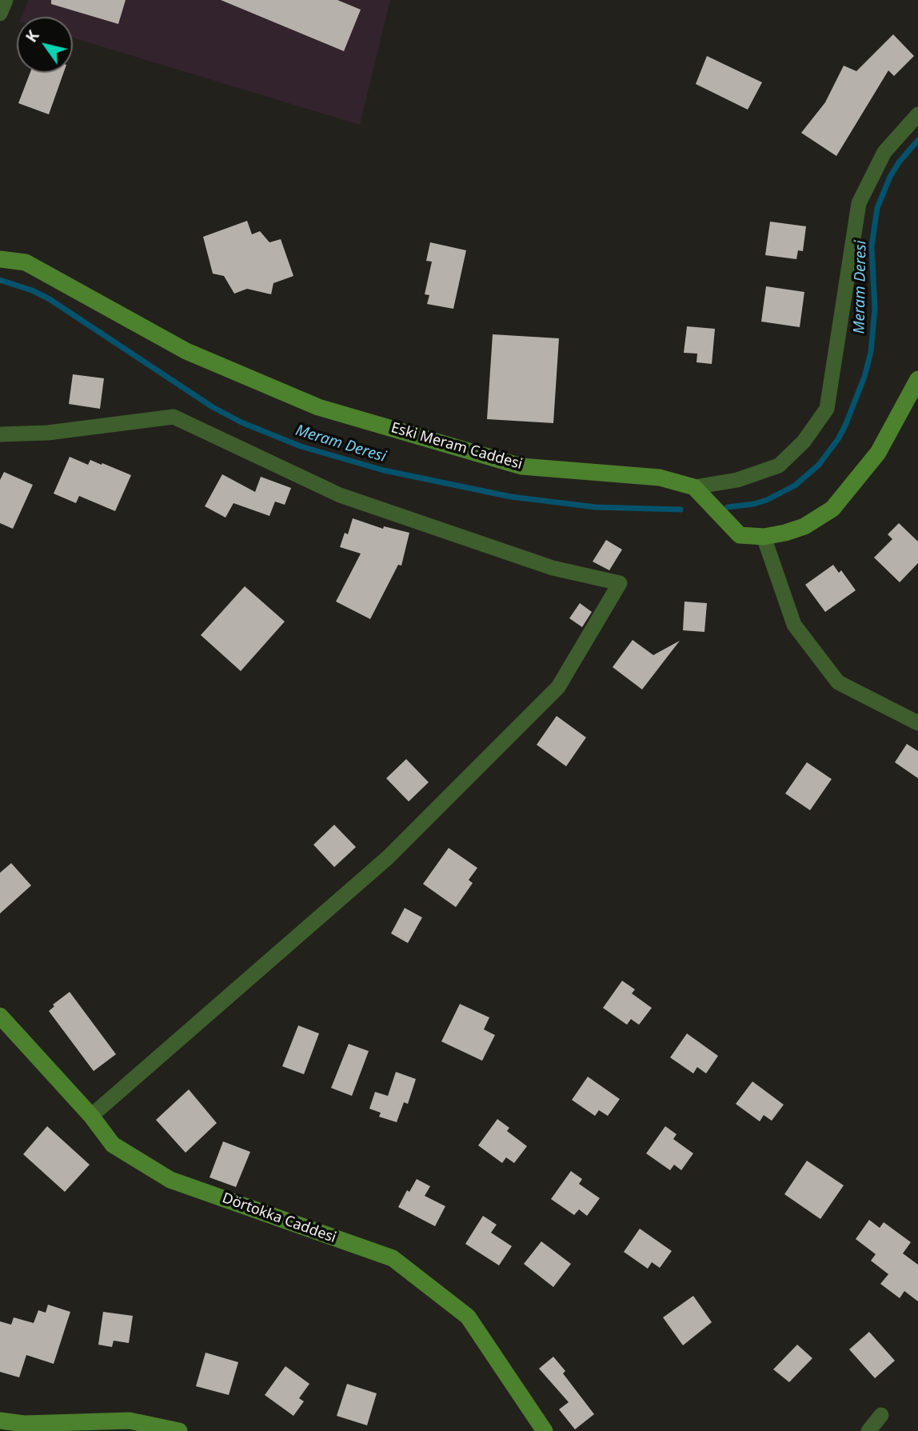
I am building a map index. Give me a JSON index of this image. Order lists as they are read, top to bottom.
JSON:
{
  "streets": {
    "street": ["Eski Meram Caddesi", "Dörtokka Caddesi"]
  },
  "water": ["Meram Deresi"],
  "north": "top left"
}
